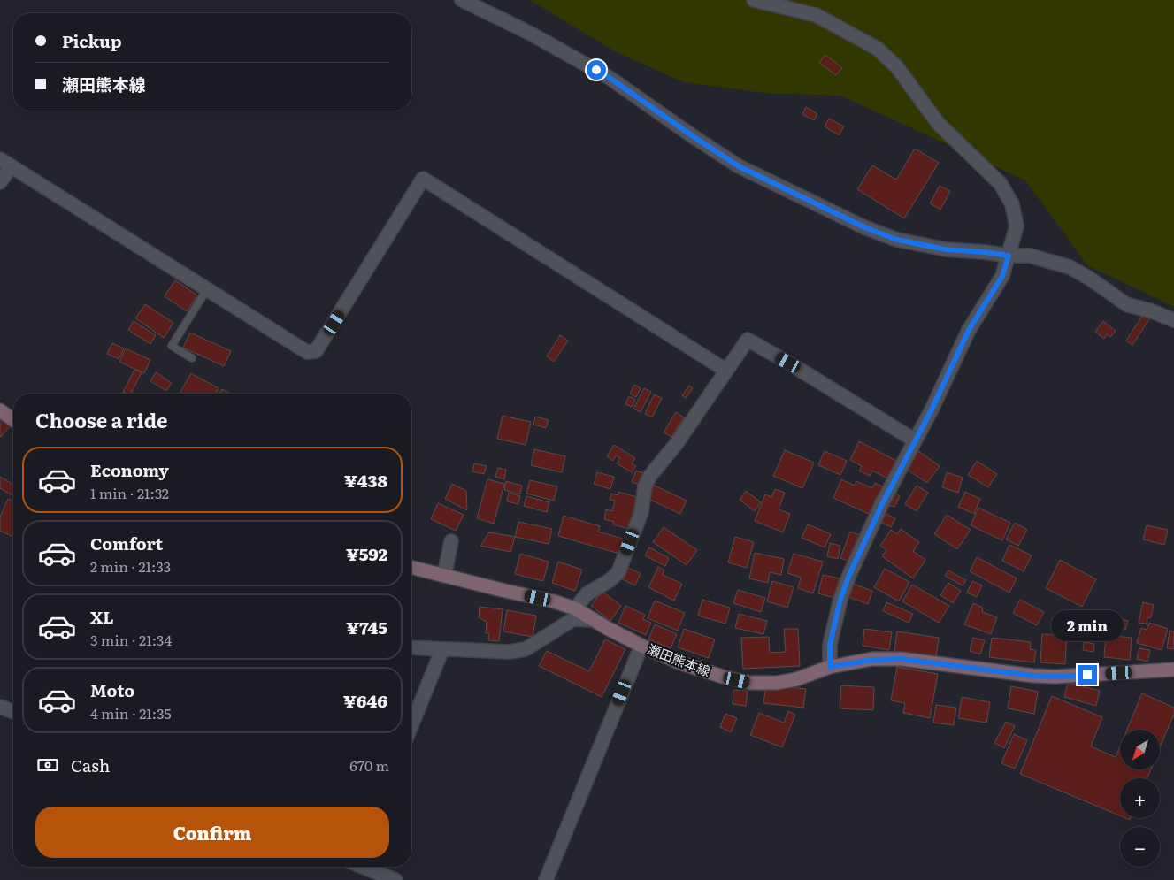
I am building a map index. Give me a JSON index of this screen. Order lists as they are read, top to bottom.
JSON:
{
  "streets": {
    "main road": ["瀬田熊本線"]
  },
  "north": "bottom left",
  "page": {
    "banner": ["Pickup", "瀬田熊本線"],
    "heading": "Choose a ride",
    "list": [
      {
        "name": "Economy",
        "note": "1 min · 21:32",
        "value": "¥438"
      },
      {
        "name": "Comfort",
        "note": "2 min · 21:33",
        "value": "¥592"
      },
      {
        "name": "XL",
        "note": "3 min · 21:34",
        "value": "¥745"
      },
      {
        "name": "Moto",
        "note": "4 min · 21:35",
        "value": "¥646"
      }
    ],
    "bubble": "2 min",
    "map_buttons": ["+", "−"],
    "pay": ["Cash", "670 m"],
    "buttons": "Confirm"
  }
}
